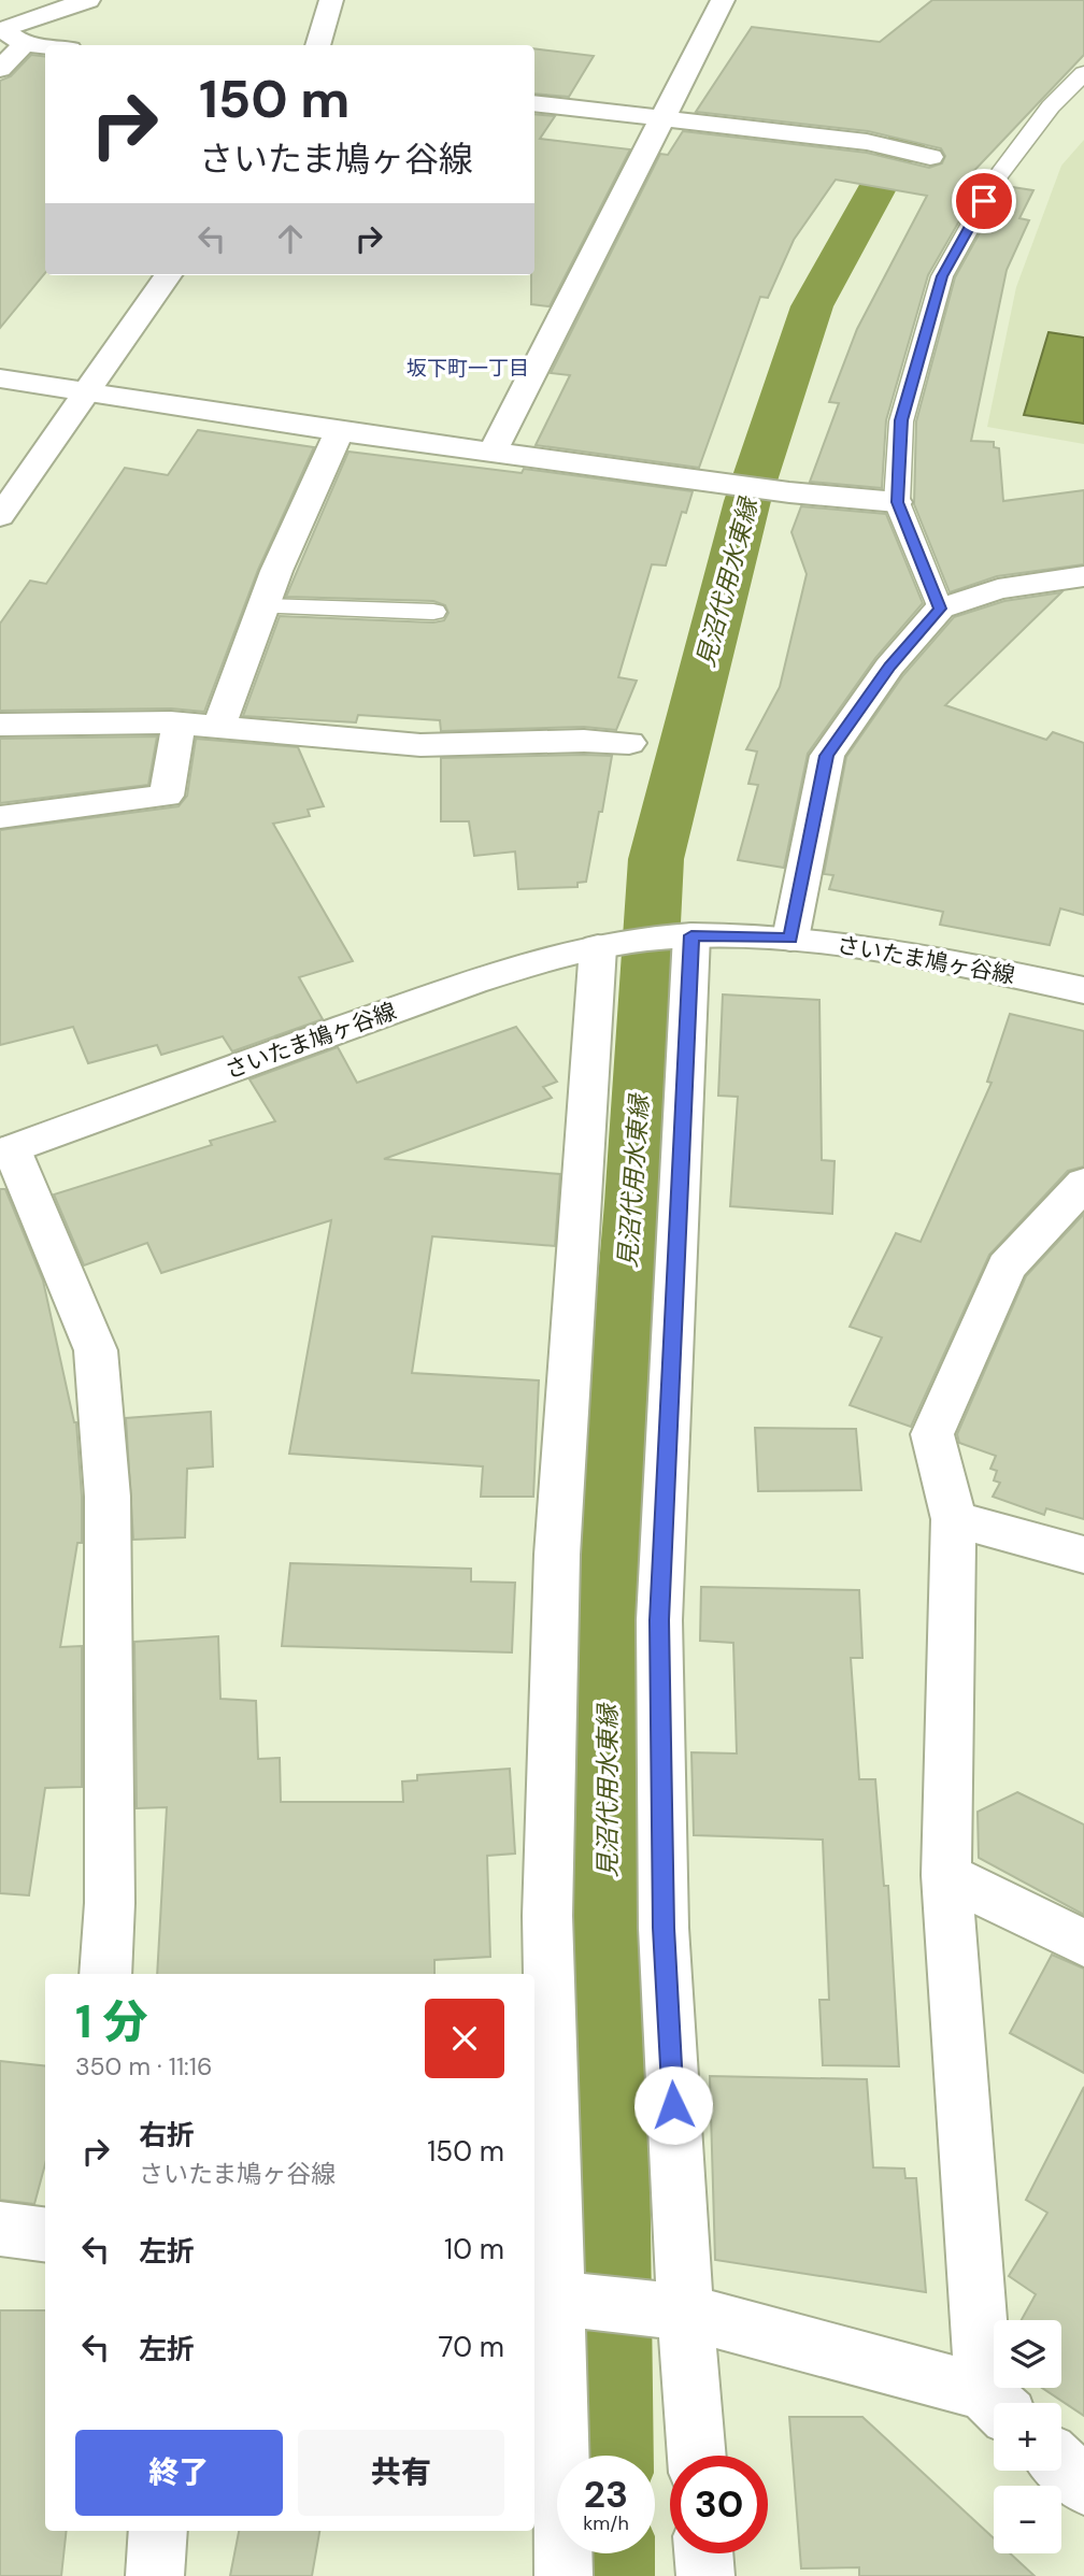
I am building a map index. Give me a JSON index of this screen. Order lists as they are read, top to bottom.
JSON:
{
  "streets": {
    "main road": ["さいたま鳩ヶ谷線"]
  },
  "districts": ["坂下町一丁目"],
  "water": ["見沼代用水東縁"],
  "page": {
    "turn": ["150 m", "さいたま鳩ヶ谷線"],
    "heading": ["1 分", "350 m · 11:16"],
    "list": [
      {
        "name": "右折",
        "note": "さいたま鳩ヶ谷線",
        "value": "150 m"
      },
      {
        "name": "左折",
        "value": "10 m"
      },
      {
        "name": "左折",
        "value": "70 m"
      }
    ],
    "map_buttons": ["+", "−"],
    "buttons": ["終了", "共有"],
    "speed": "23 km/h",
    "limit": "30"
  }
}
